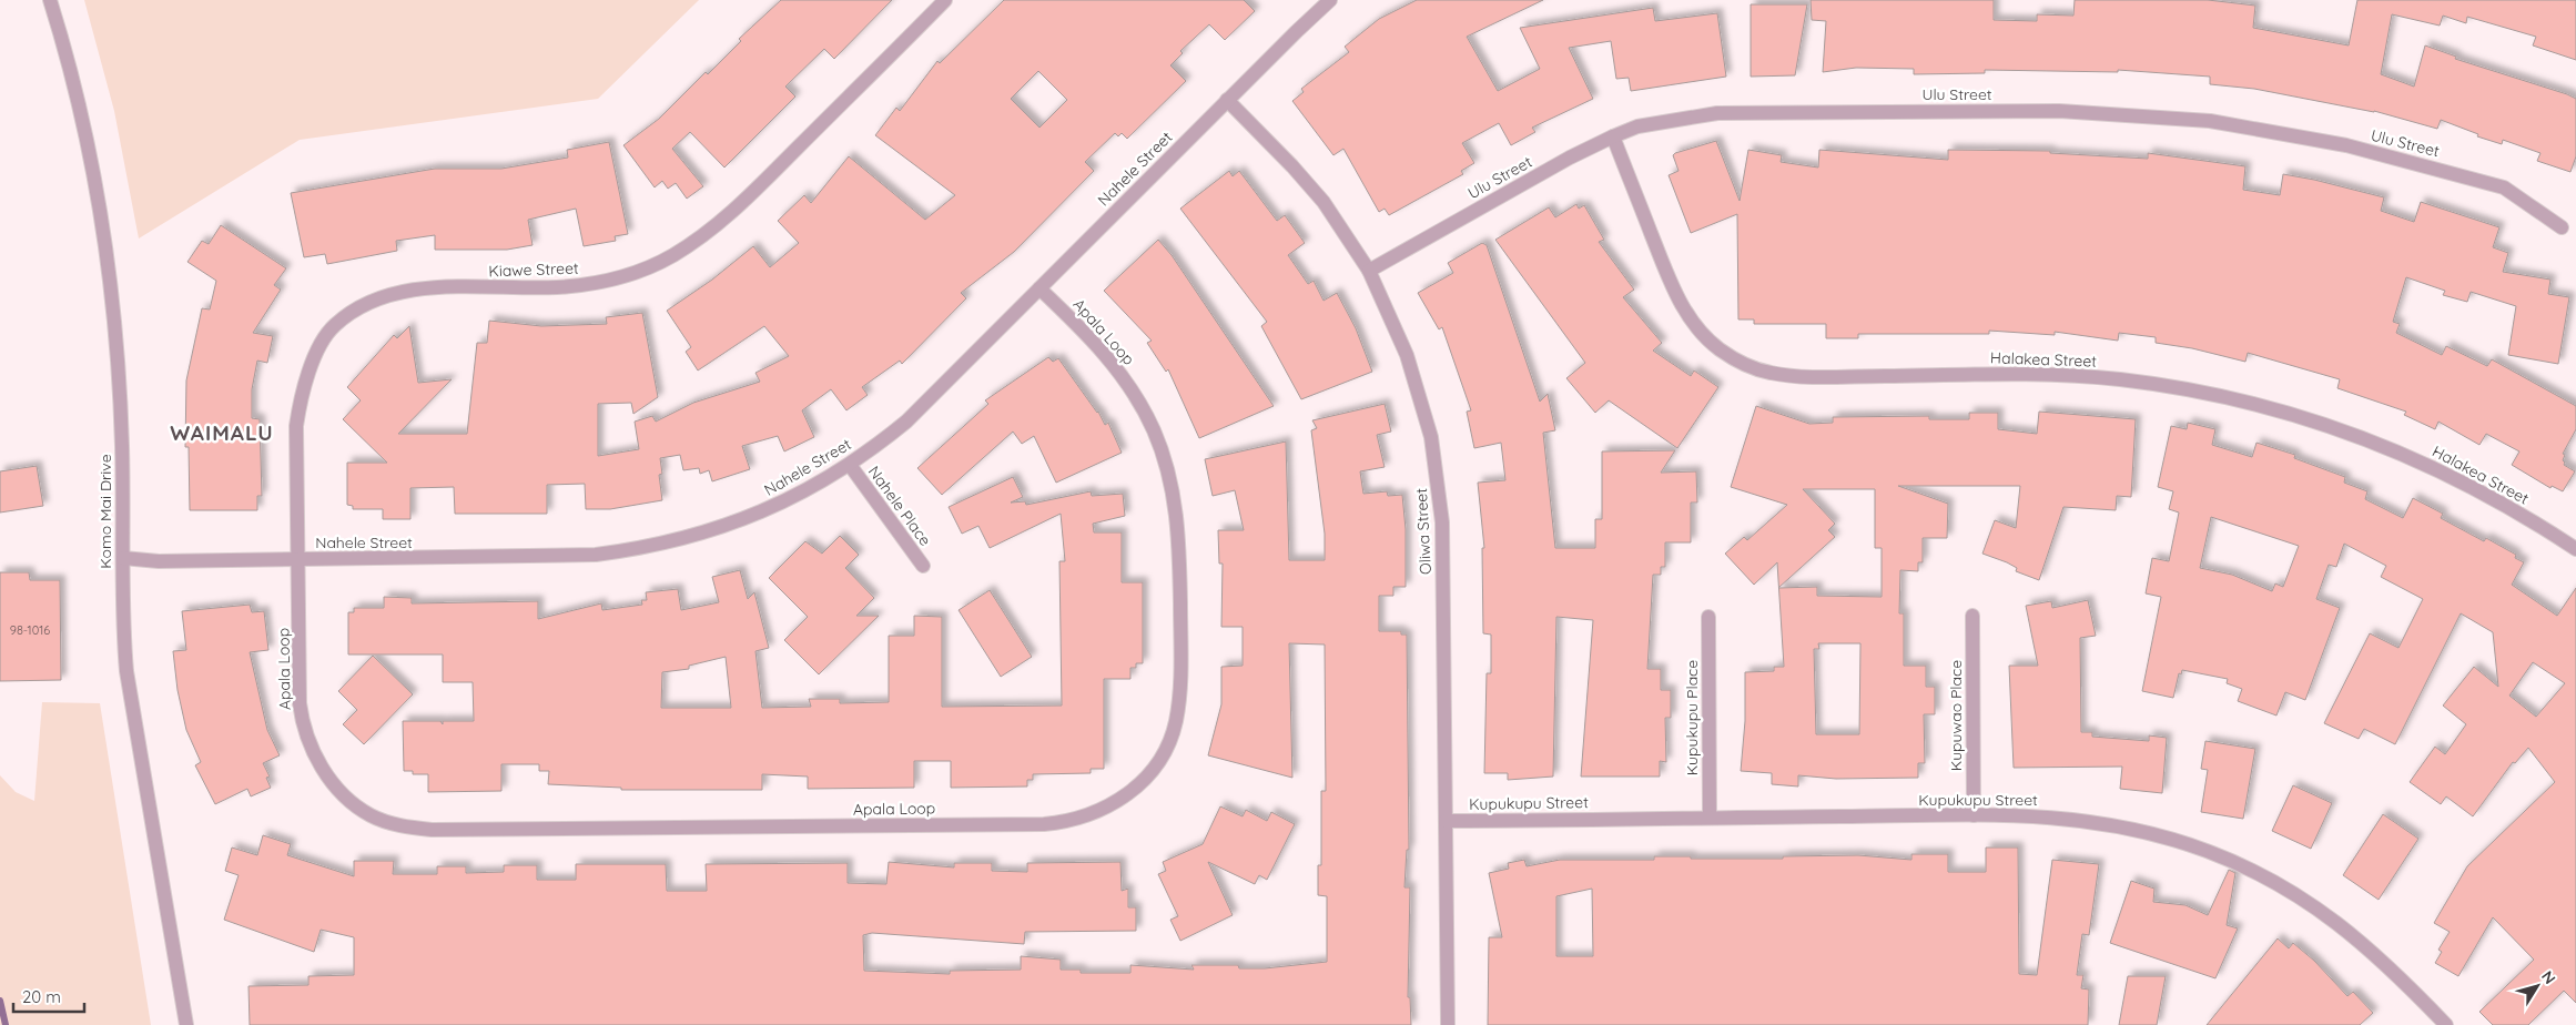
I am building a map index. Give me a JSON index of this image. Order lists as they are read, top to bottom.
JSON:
{
  "streets": {
    "street": [
      "Ulu Street",
      "Nahele Street",
      "Kiawe Street",
      "Apala Loop",
      "Halakea Street",
      "Nahele Place",
      "Komo Mai Drive",
      "Oliwa Street",
      "Kupuwao Place",
      "Kupukupu Place",
      "Kupukupu Street"
    ]
  },
  "crossings": [
    ["Ulu Street", "Halakea Street"],
    ["Ulu Street", "Oliwa Street"],
    ["Nahele Street", "Kiawe Street"],
    ["Nahele Street", "Apala Loop"],
    ["Nahele Street", "Nahele Place"],
    ["Nahele Street", "Komo Mai Drive"],
    ["Nahele Street", "Oliwa Street"],
    ["Kiawe Street", "Apala Loop"],
    ["Oliwa Street", "Kupukupu Street"],
    ["Kupuwao Place", "Kupukupu Street"],
    ["Kupukupu Place", "Kupukupu Street"]
  ],
  "districts": ["WAIMALU"],
  "house_numbers": ["98-1016"],
  "scale_bar": "20 m",
  "north": "top right"
}
